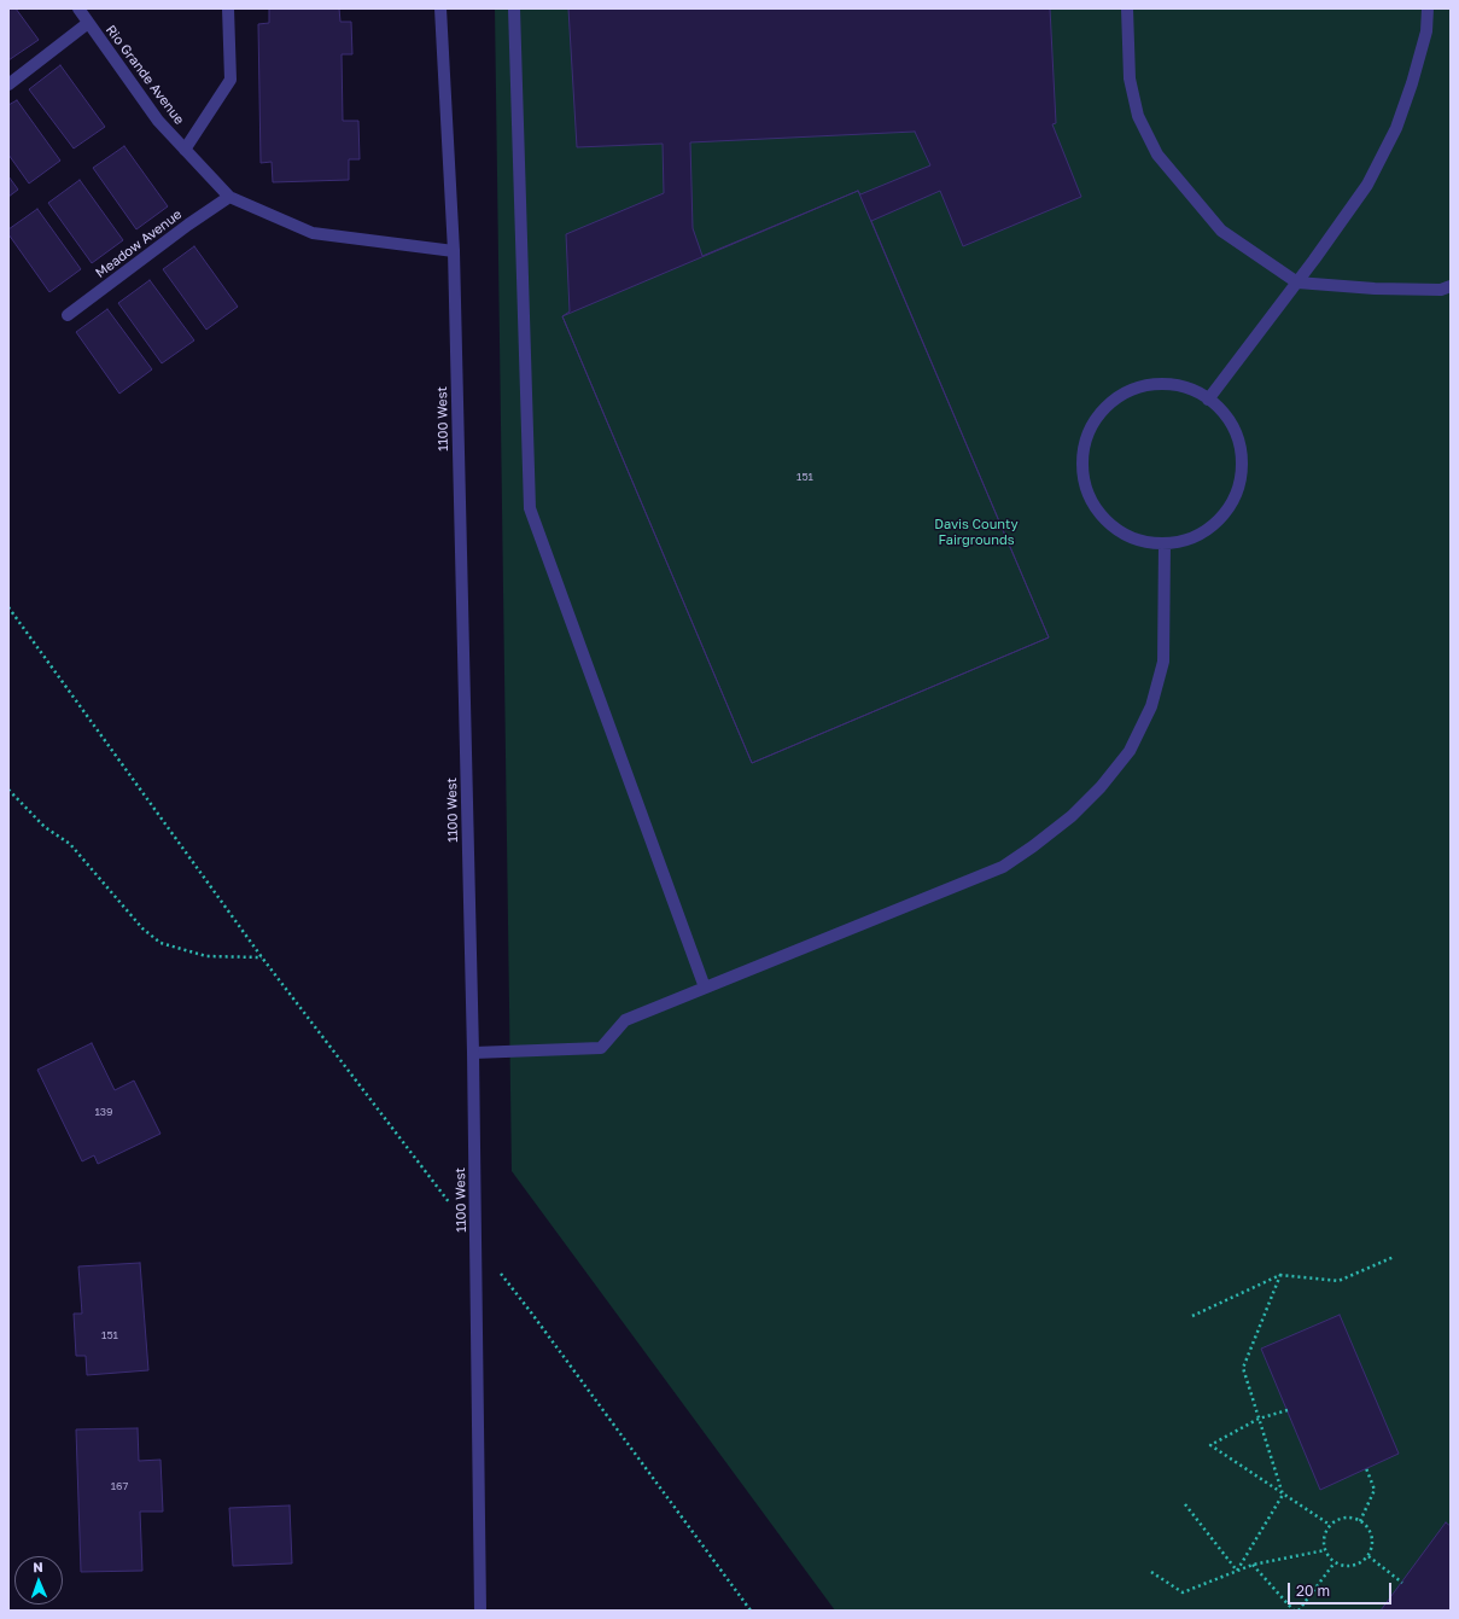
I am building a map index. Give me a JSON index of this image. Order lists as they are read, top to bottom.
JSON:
{
  "streets": {
    "street": ["Rio Grande Avenue", "Meadow Avenue", "1100 West"]
  },
  "crossings": [
    ["Rio Grande Avenue", "Meadow Avenue"],
    ["Rio Grande Avenue", "1100 West"]
  ],
  "parks": ["Davis County Fairgrounds"],
  "house_numbers": [
    "151",
    "139",
    "151",
    "167"
  ],
  "scale_bar": "20 m",
  "north": "top"
}
